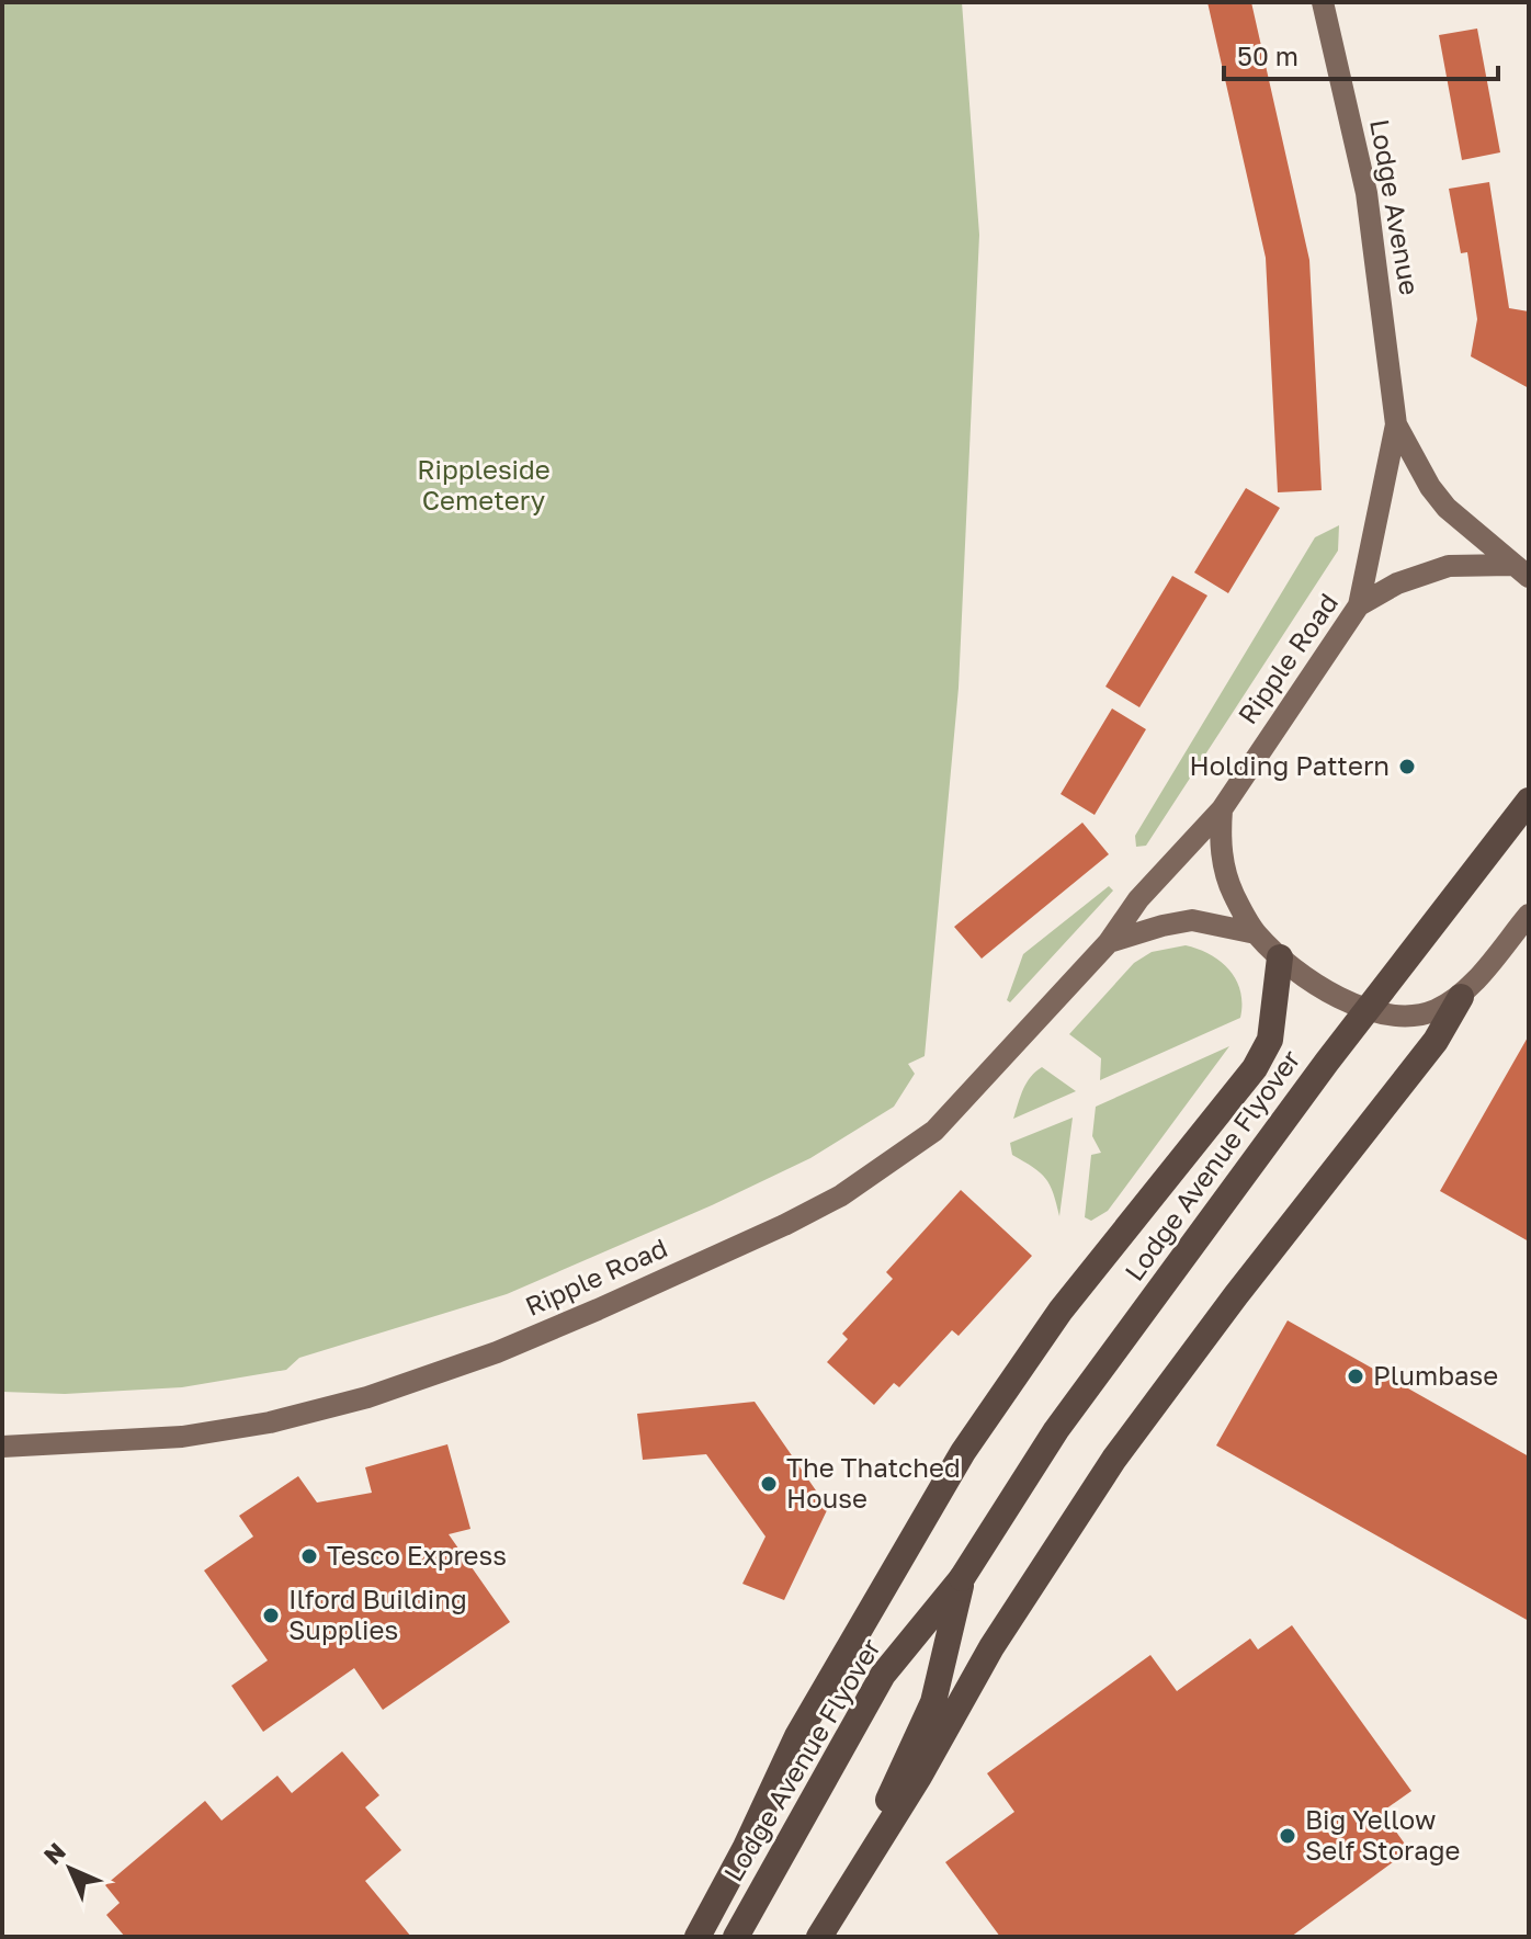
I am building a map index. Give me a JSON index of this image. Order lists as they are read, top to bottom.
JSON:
{
  "streets": {
    "highway": ["Lodge Avenue Flyover"],
    "main road": ["Lodge Avenue", "Ripple Road"]
  },
  "crossings": [
    ["Lodge Avenue", "Ripple Road"]
  ],
  "parks": ["Rippleside Cemetery"],
  "places": [
    "Holding Pattern",
    "Plumbase",
    "The Thatched House",
    "Tesco Express",
    "Ilford Building Supplies",
    "Big Yellow Self Storage"
  ],
  "scale_bar": "50 m",
  "north": "top left"
}
